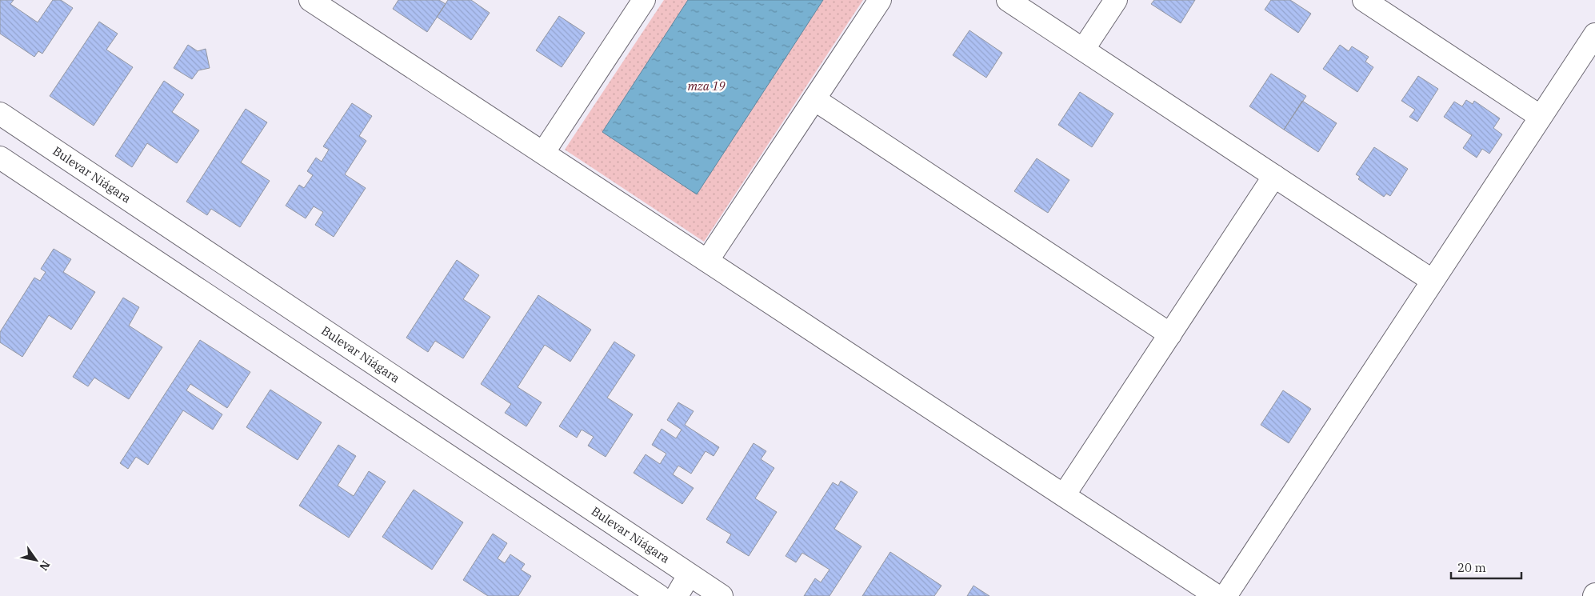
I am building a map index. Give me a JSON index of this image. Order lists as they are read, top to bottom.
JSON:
{
  "streets": {
    "street": ["Bulevar Niágara"]
  },
  "parks": ["mza 19"],
  "scale_bar": "20 m",
  "north": "bottom right"
}
